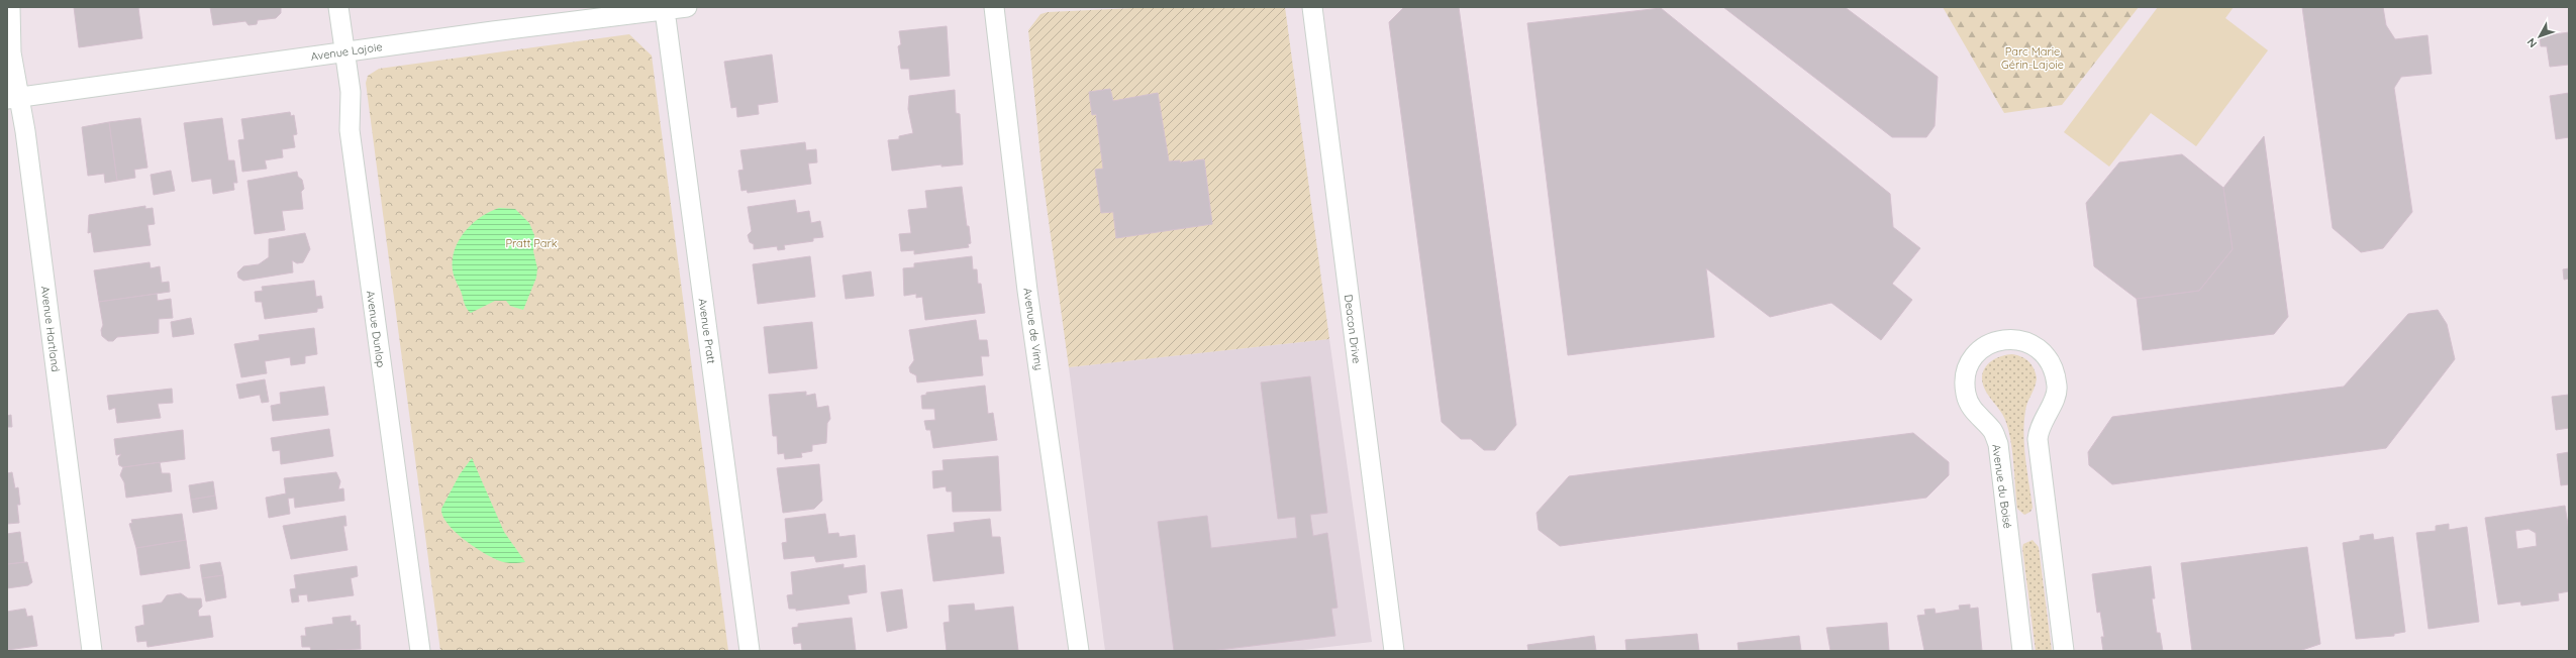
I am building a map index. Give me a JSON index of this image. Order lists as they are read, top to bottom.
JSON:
{
  "streets": {
    "street": [
      "Avenue Lajoie",
      "Avenue Hartland",
      "Avenue Dunlop",
      "Avenue de Vimy",
      "Deacon Drive",
      "Avenue Pratt",
      "Avenue du Boisé"
    ]
  },
  "crossings": [
    ["Avenue Lajoie", "Avenue Hartland"],
    ["Avenue Lajoie", "Avenue Dunlop"],
    ["Avenue Lajoie", "Avenue Pratt"]
  ],
  "parks": ["Parc Marie Gérin-Lajoie", "Pratt Park"],
  "north": "bottom left"
}
